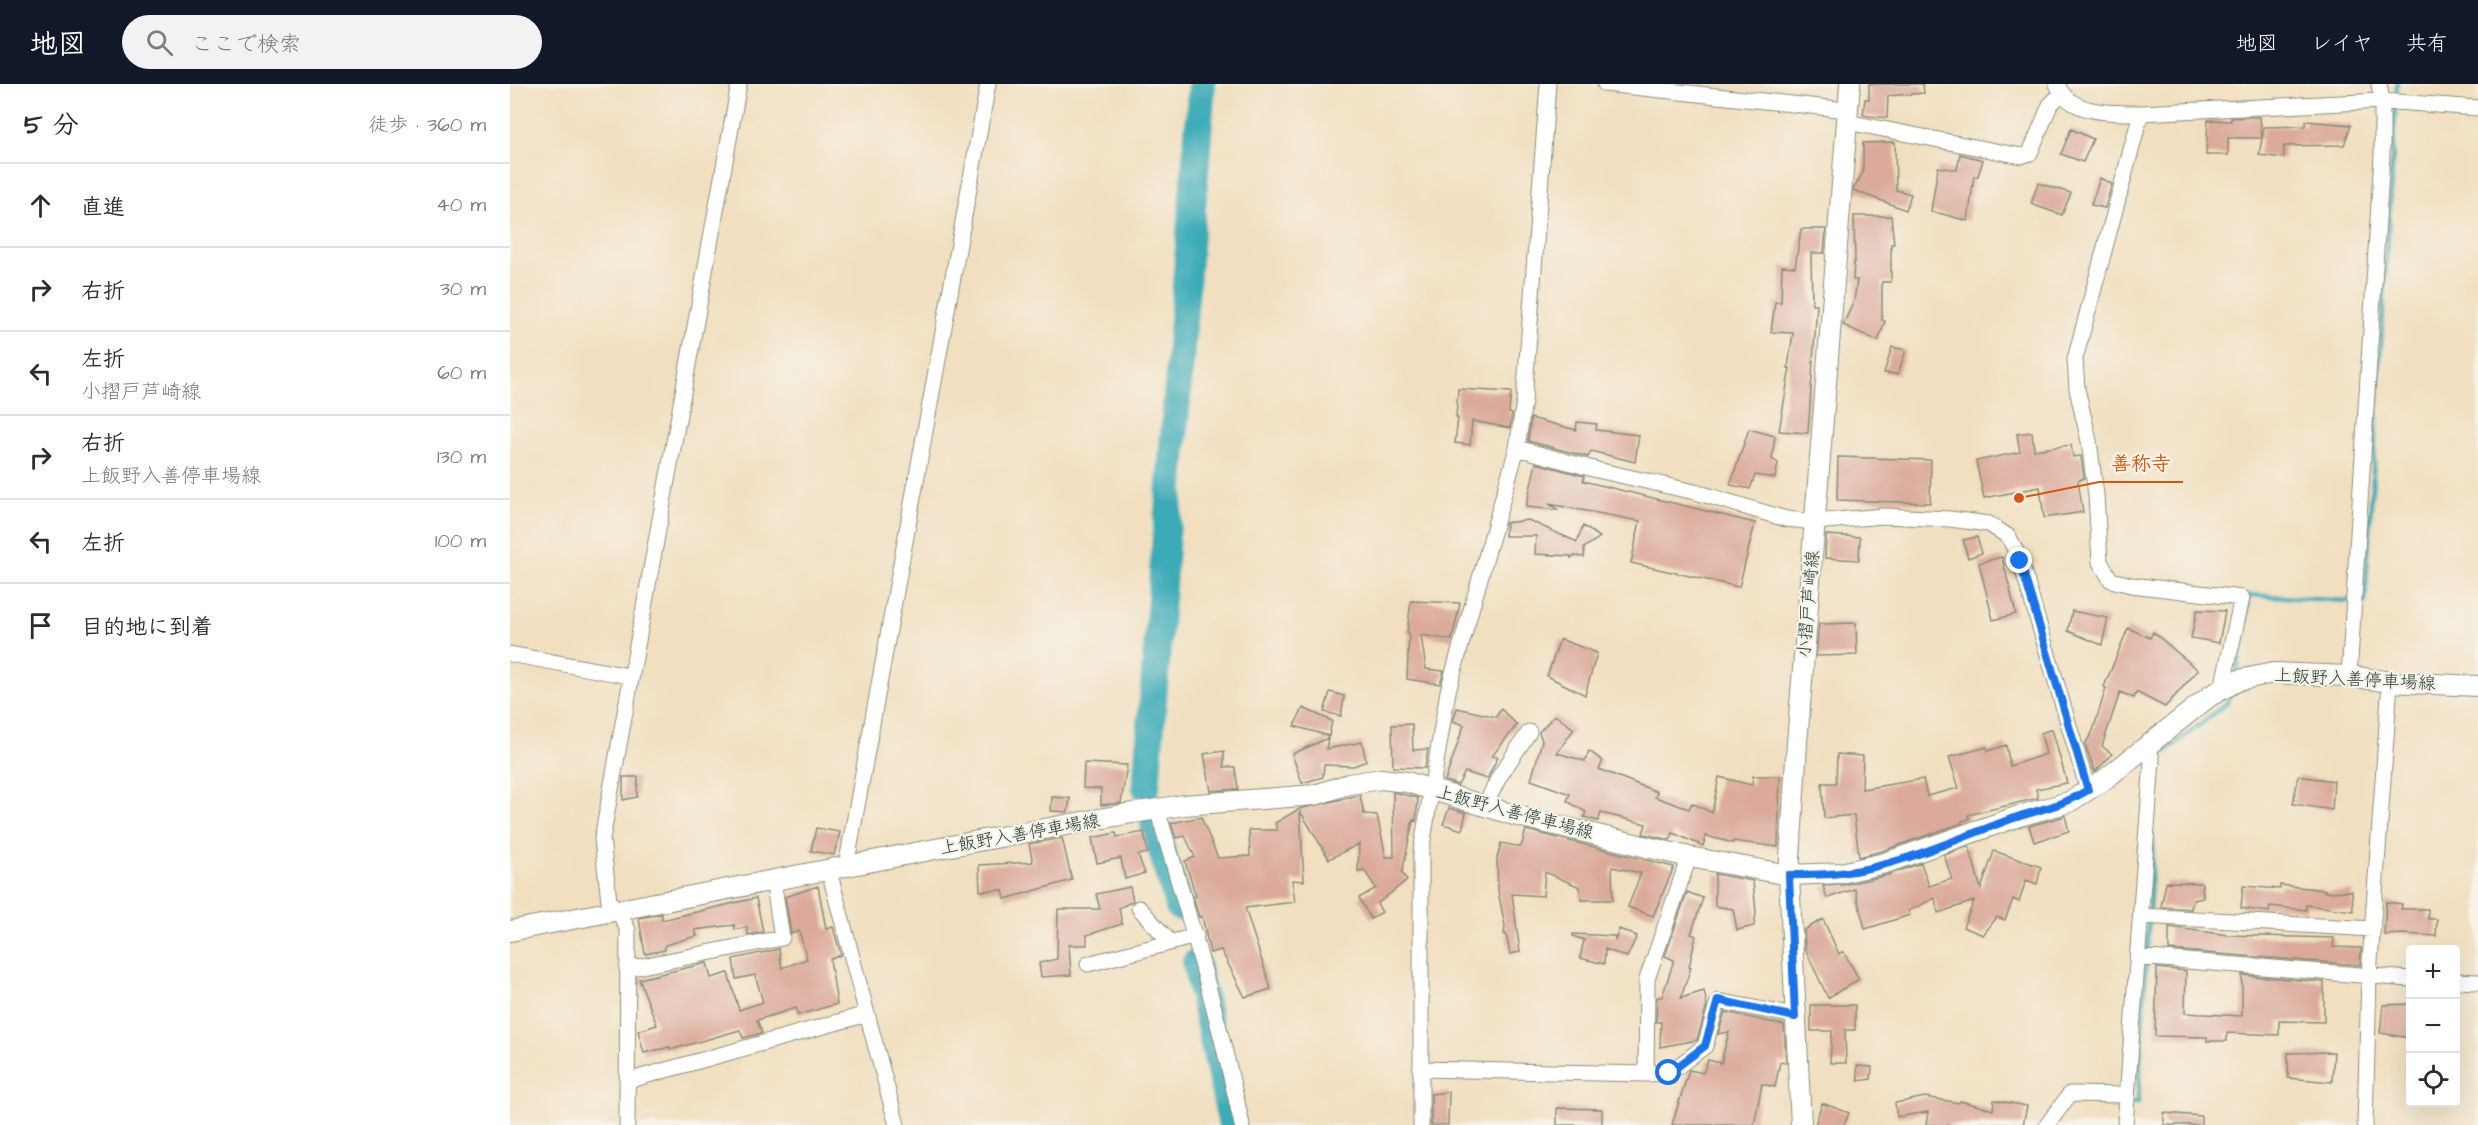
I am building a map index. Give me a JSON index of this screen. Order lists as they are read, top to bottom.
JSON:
{
  "streets": {
    "main road": ["小摺戸芦崎線", "上飯野入善停車場線"]
  },
  "crossings": [
    ["小摺戸芦崎線", "上飯野入善停車場線"]
  ],
  "places": ["善称寺"],
  "page": {
    "header": "地図",
    "search": "ここで検索",
    "nav": ["地図", "レイヤ", "共有"],
    "heading": ["5 分", "徒歩 · 360 m"],
    "list": [
      ["直進", "40 m"],
      ["右折", "30 m"],
      ["左折", "小摺戸芦崎線", "60 m"],
      ["右折", "上飯野入善停車場線", "130 m"],
      ["左折", "100 m"],
      "目的地に到着"
    ],
    "map_buttons": ["+", "−"]
  }
}
